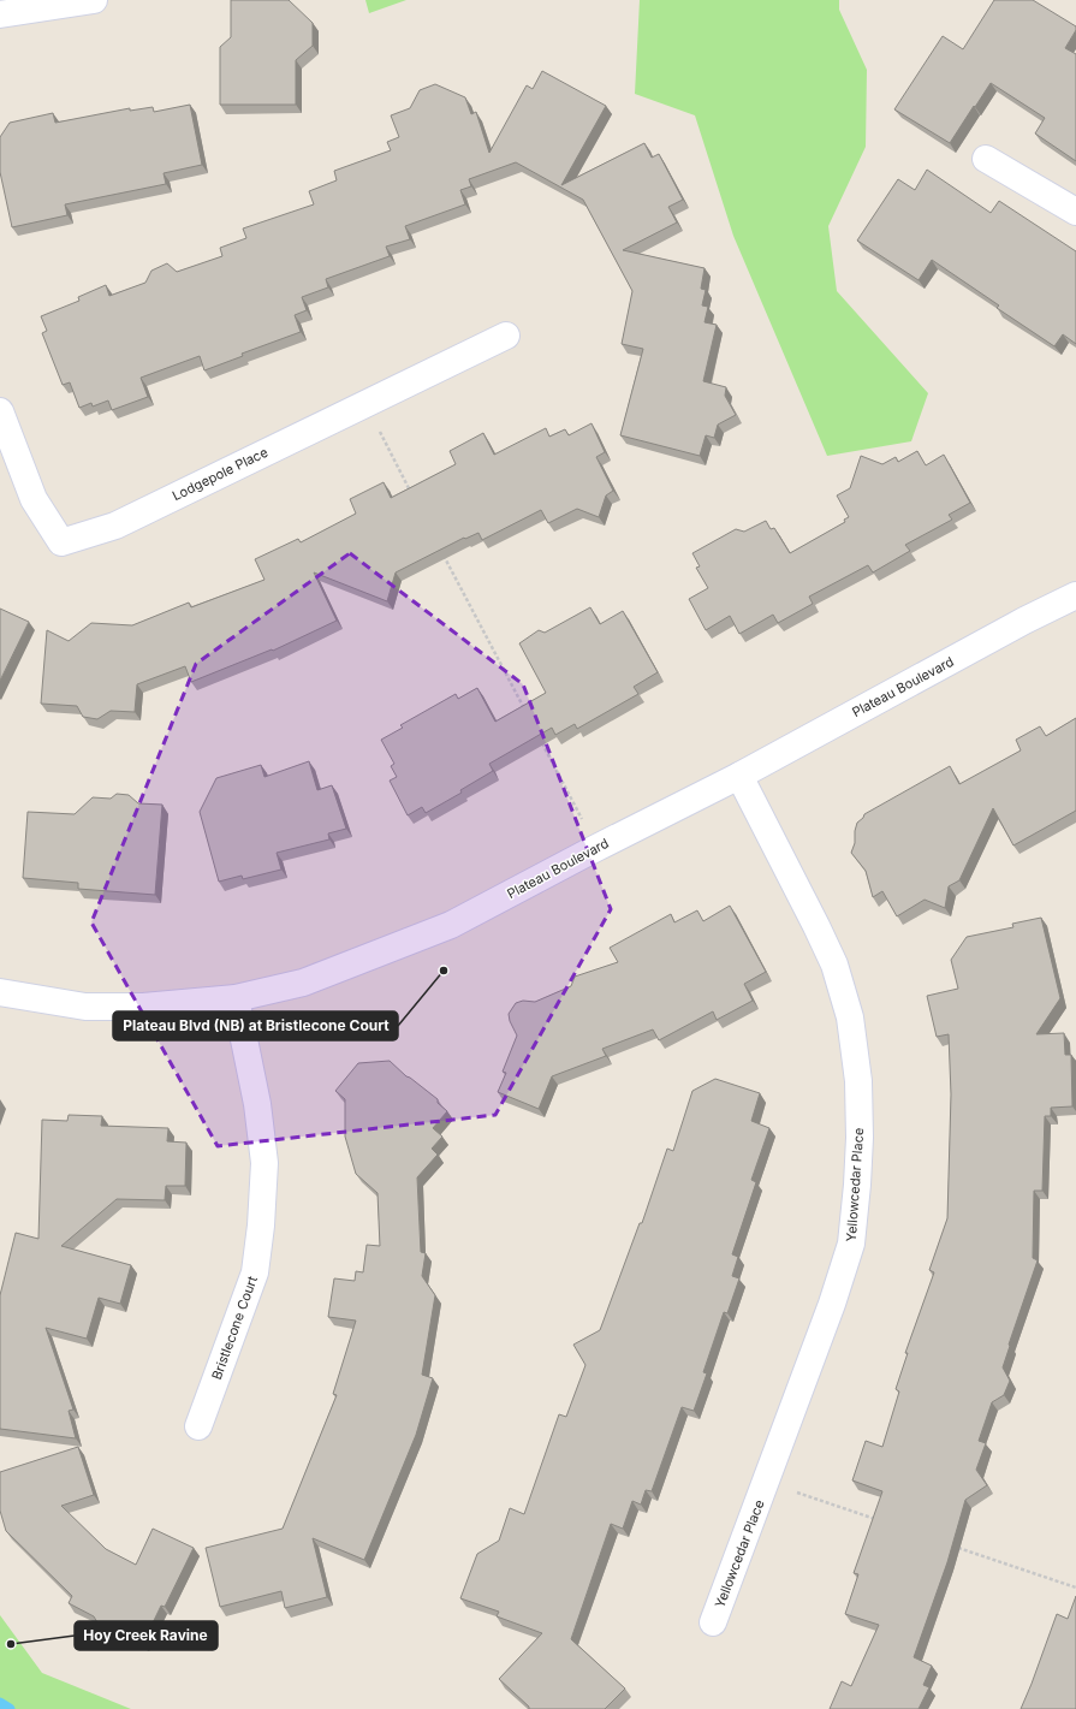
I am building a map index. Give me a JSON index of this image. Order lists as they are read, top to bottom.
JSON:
{
  "streets": {
    "street": [
      "Lodgepole Place",
      "Plateau Boulevard",
      "Yellowcedar Place",
      "Bristlecone Court"
    ]
  },
  "crossings": [
    ["Plateau Boulevard", "Yellowcedar Place"],
    ["Plateau Boulevard", "Bristlecone Court"]
  ],
  "places": ["Plateau Blvd (NB) at Bristlecone Court", "Hoy Creek Ravine"]
}
